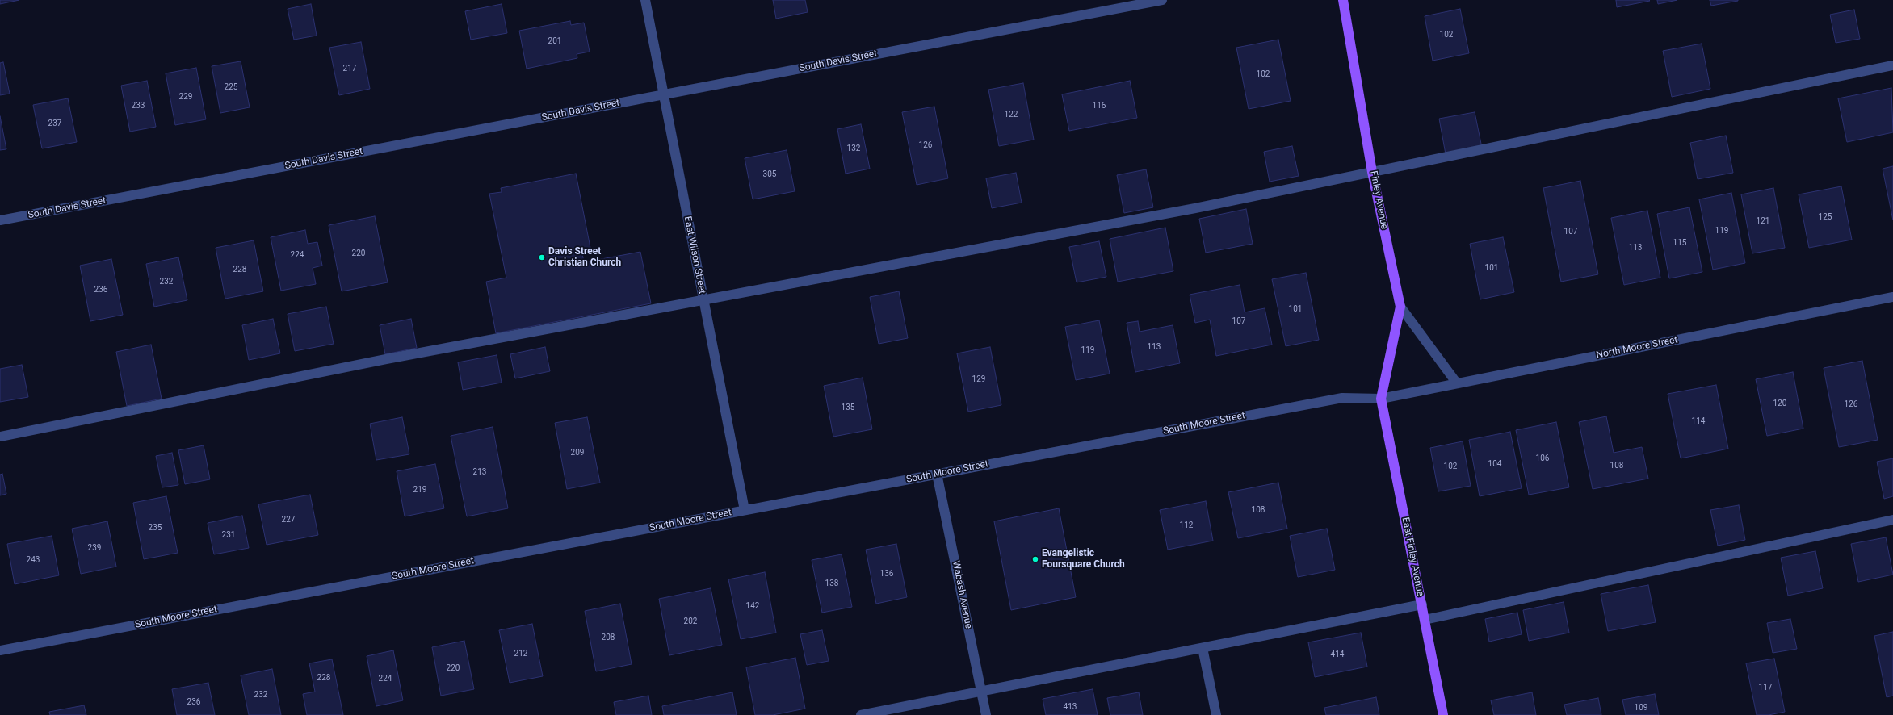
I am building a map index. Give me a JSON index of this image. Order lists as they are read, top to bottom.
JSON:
{
  "streets": {
    "main road": ["Finley Avenue", "East Finley Avenue"],
    "street": [
      "South Davis Street",
      "East Wilson Street",
      "North Moore Street",
      "South Moore Street",
      "Wabash Avenue"
    ]
  },
  "crossings": [
    ["South Davis Street", "East Wilson Street"],
    ["Finley Avenue", "North Moore Street"],
    ["Finley Avenue", "South Moore Street"],
    ["Finley Avenue", "East Finley Avenue"],
    ["East Wilson Street", "South Moore Street"],
    ["North Moore Street", "South Moore Street"],
    ["North Moore Street", "East Finley Avenue"],
    ["South Moore Street", "East Finley Avenue"],
    ["South Moore Street", "Wabash Avenue"]
  ],
  "places": ["Davis Street Christian Church", "Evangelistic Foursquare Church"],
  "house_numbers": [
    "102",
    "201",
    "217",
    "102",
    "225",
    "229",
    "233",
    "116",
    "122",
    "237",
    "126",
    "132",
    "305",
    "125",
    "121",
    "119",
    "107",
    "115",
    "113",
    "220",
    "224",
    "101",
    "228",
    "232",
    "236",
    "101",
    "107",
    "113",
    "119",
    "129",
    "120",
    "126",
    "135",
    "114",
    "209",
    "106",
    "104",
    "108",
    "102",
    "213",
    "219",
    "108",
    "227",
    "112",
    "235",
    "231",
    "239",
    "243",
    "136",
    "138",
    "142",
    "202",
    "208",
    "212",
    "414",
    "220",
    "228",
    "224",
    "117",
    "232",
    "236",
    "413",
    "109"
  ]
}
